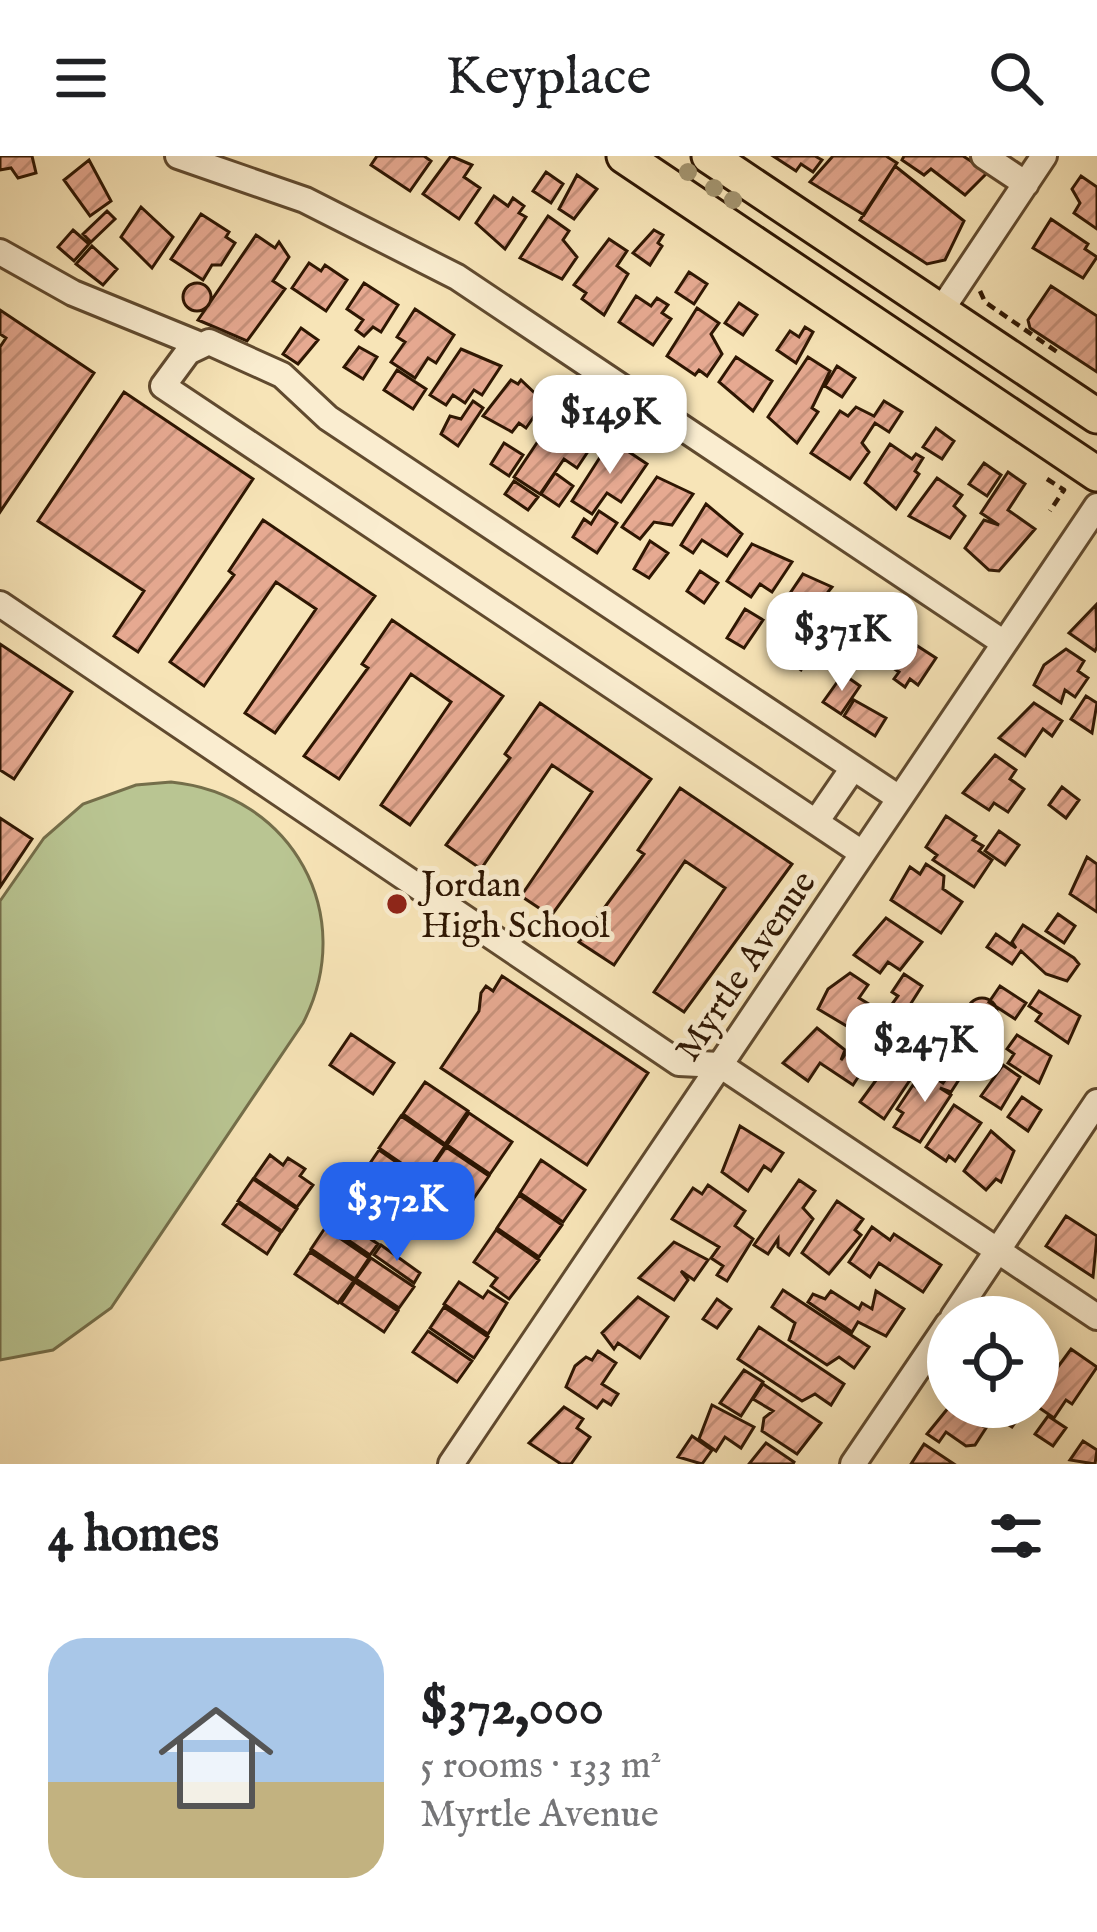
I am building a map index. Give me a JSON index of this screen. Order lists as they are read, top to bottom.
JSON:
{
  "streets": {
    "street": ["Myrtle Avenue"]
  },
  "places": ["Jordan High School"],
  "page": {
    "header": "Keyplace",
    "price": [
      "$149K",
      "$371K",
      "$247K",
      "$372K"
    ],
    "heading": "4 homes",
    "list": [
      {
        "name": "$372,000",
        "note": "5 rooms · 133 m² · Myrtle Avenue"
      }
    ]
  }
}
